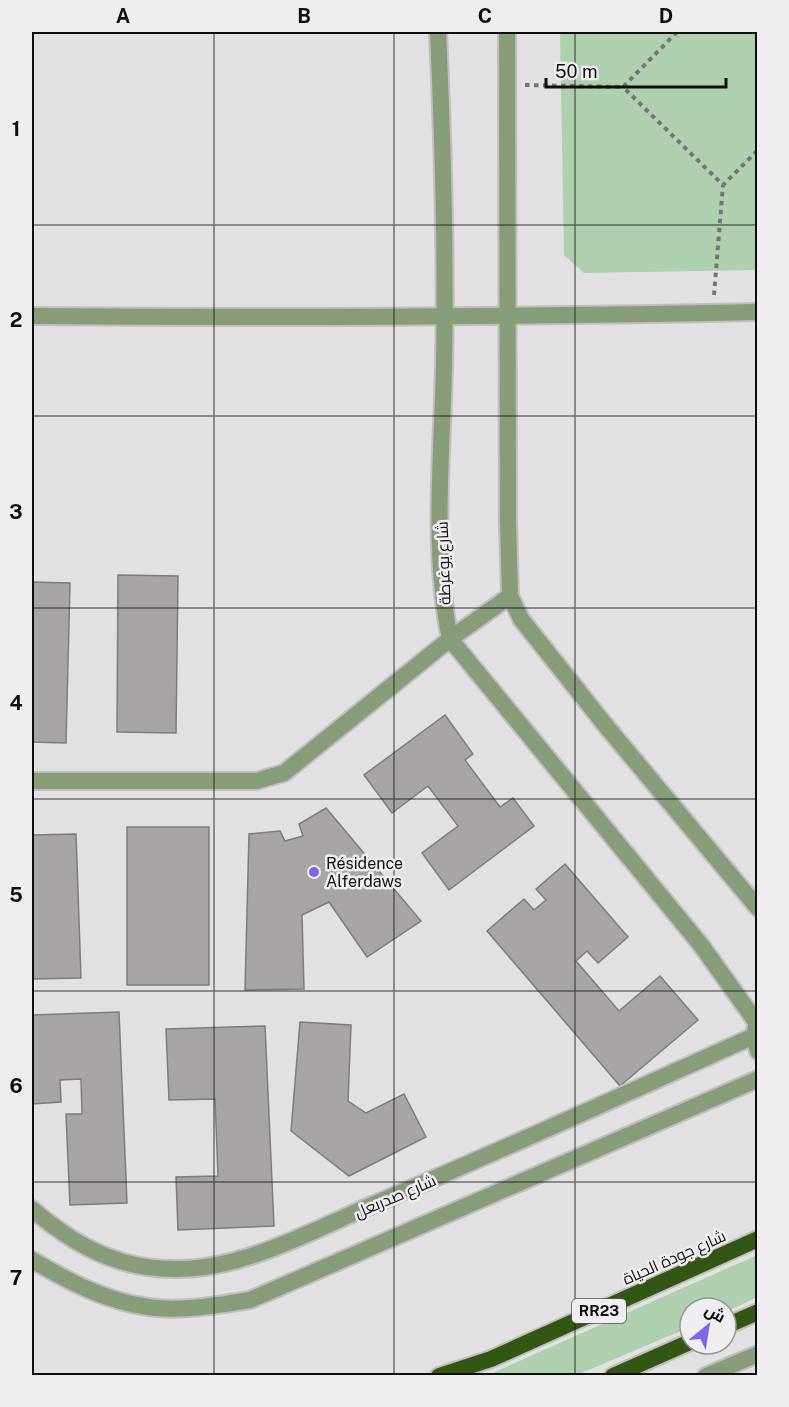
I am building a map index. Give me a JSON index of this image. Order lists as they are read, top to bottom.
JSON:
{
  "streets": {
    "highway": ["شارع جودة الحياة", "RR23"],
    "street": ["شارع يوغرطة", "شارع صدربعل"]
  },
  "crossings": [
    ["شارع يوغرطة", "شارع صدربعل"]
  ],
  "places": ["Résidence Alferdaws"],
  "scale_bar": "50 m",
  "north": "top right",
  "grid": {
    "columns": [
      "A",
      "B",
      "C",
      "D"
    ],
    "rows": [
      "1",
      "2",
      "3",
      "4",
      "5",
      "6",
      "7"
    ]
  }
}
